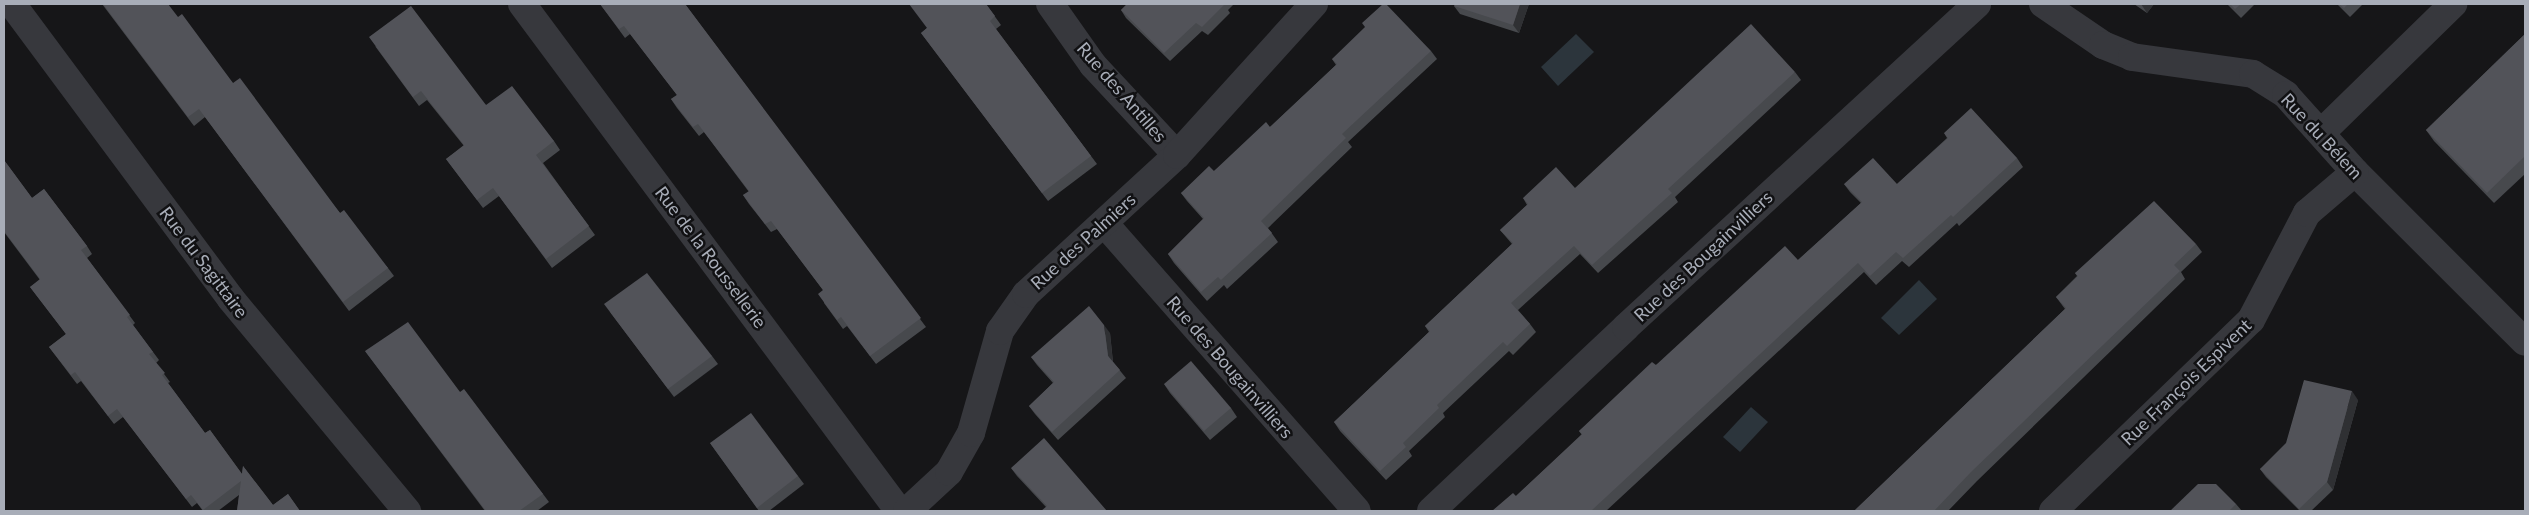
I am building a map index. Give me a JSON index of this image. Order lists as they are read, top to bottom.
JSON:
{
  "streets": {
    "street": [
      "Rue des Antilles",
      "Rue du Bélem",
      "Rue des Palmiers",
      "Rue des Bougainvilliers",
      "Rue de la Roussellerie",
      "Rue du Sagittaire",
      "Rue François Espivent"
    ]
  },
  "crossings": [
    ["Rue des Antilles", "Rue des Palmiers"],
    ["Rue du Bélem", "Rue François Espivent"],
    ["Rue des Palmiers", "Rue des Bougainvilliers"]
  ]
}
